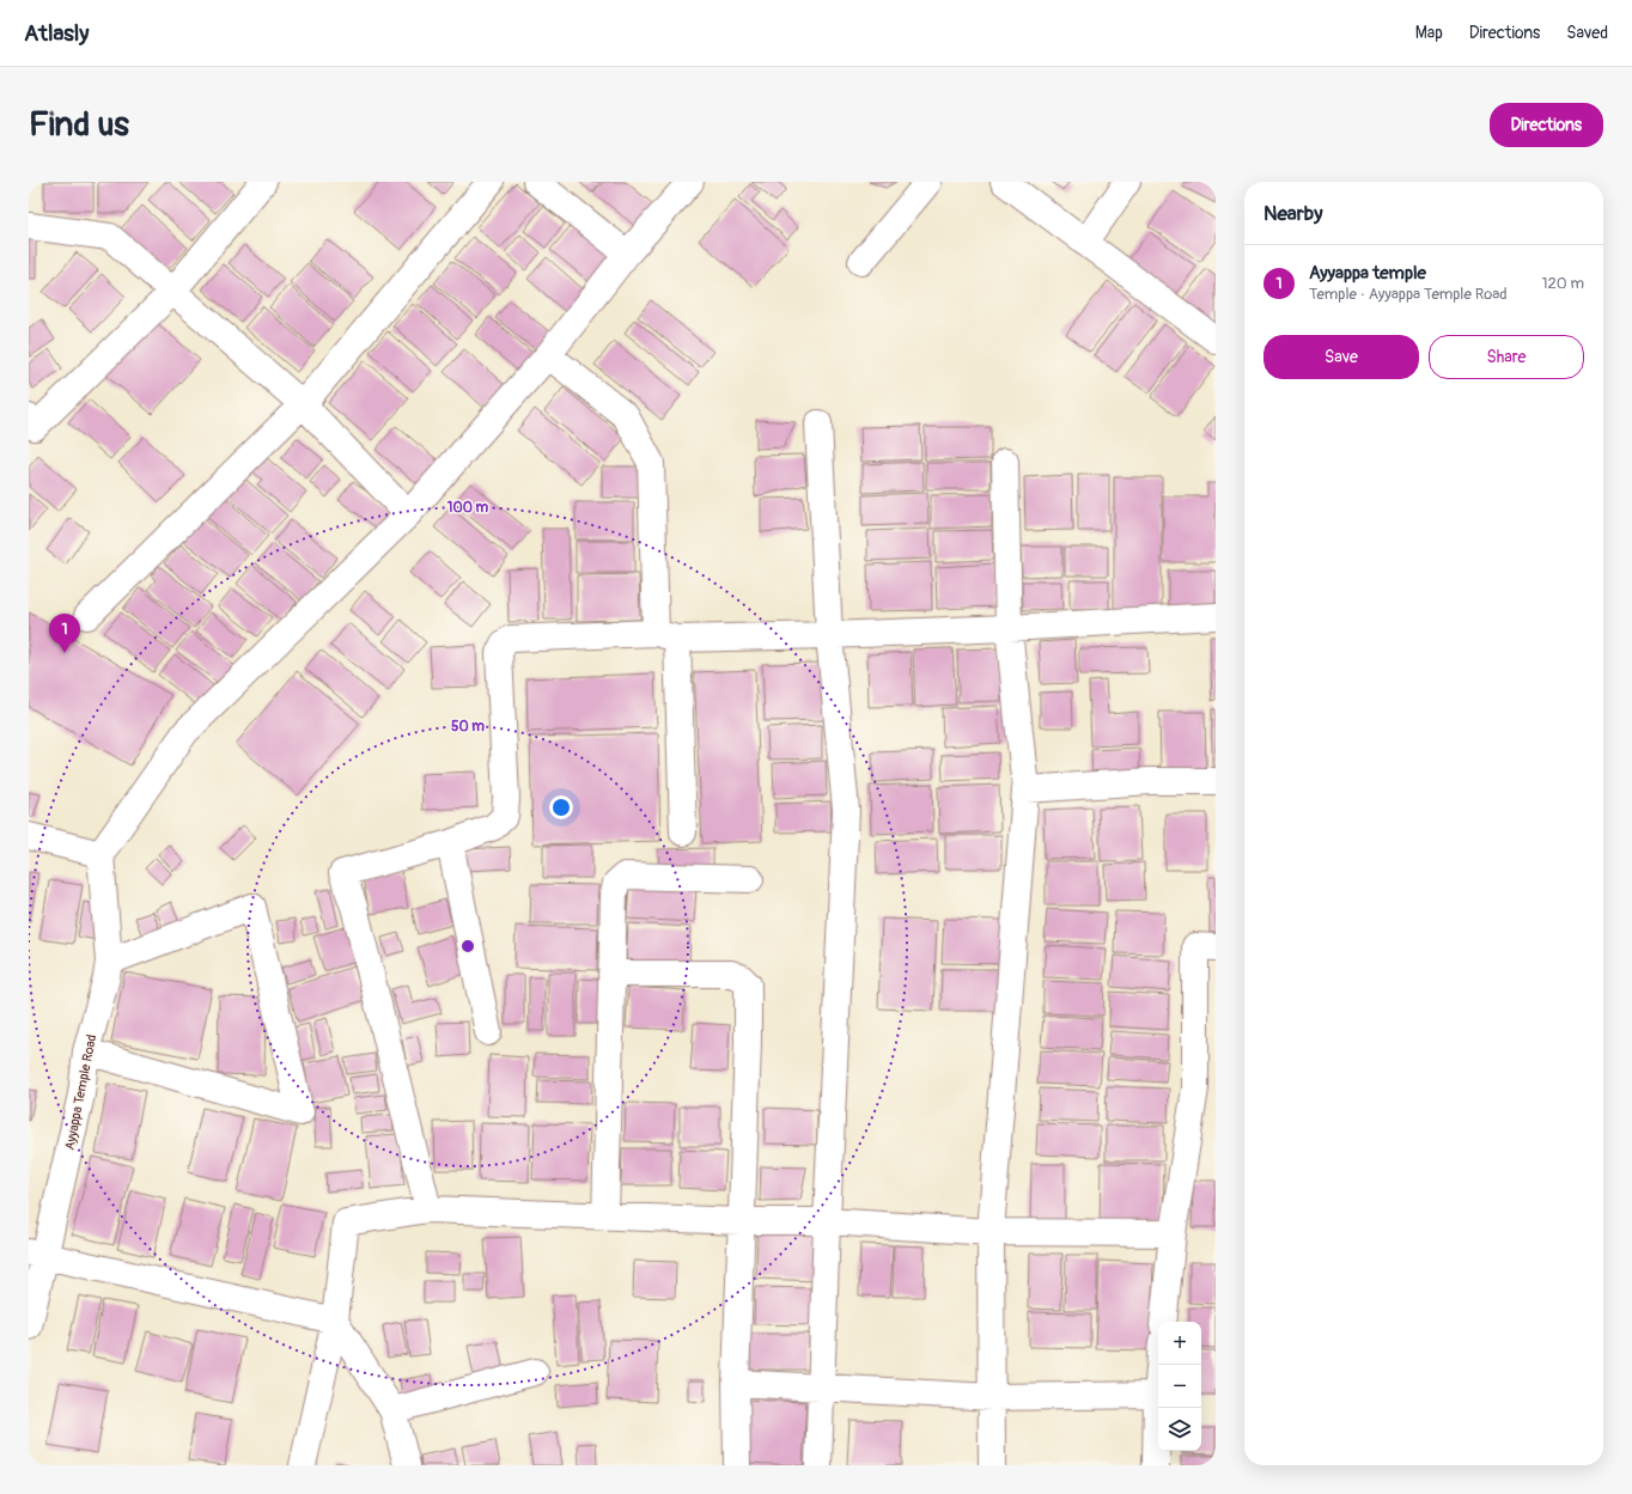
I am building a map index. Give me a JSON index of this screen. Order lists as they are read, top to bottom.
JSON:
{
  "streets": {
    "street": ["Ayyappa Temple Road"]
  },
  "page": {
    "header": "Atlasly",
    "nav": ["Map", "Directions", "Saved"],
    "buttons": [
      "Directions",
      ["Save", "Share"]
    ],
    "title": "Find us",
    "heading": "Nearby",
    "list": [
      {
        "mark": "1",
        "name": "Ayyappa temple",
        "note": "Temple · Ayyappa Temple Road",
        "value": "120 m"
      }
    ],
    "pins": "1",
    "map_buttons": ["+", "−"]
  },
  "rings": ["100 m", "50 m"]
}
